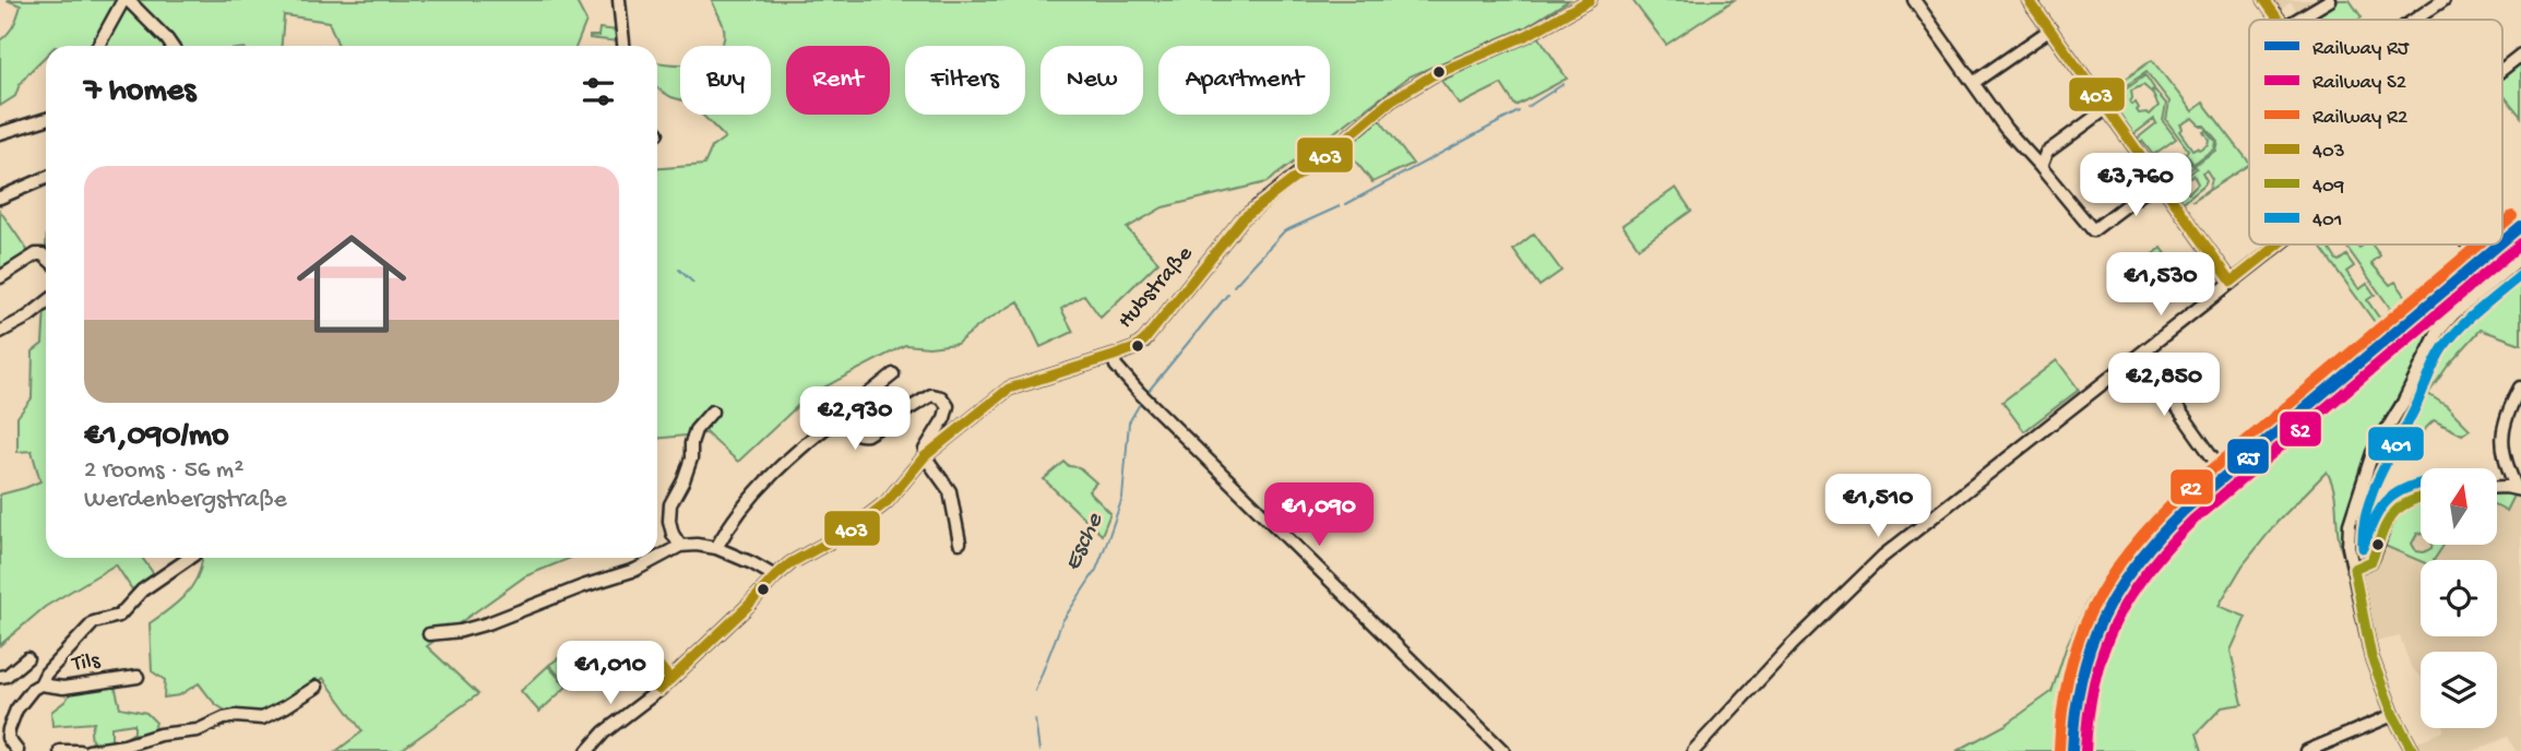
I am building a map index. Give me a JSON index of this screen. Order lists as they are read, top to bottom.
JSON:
{
  "streets": {
    "street": ["Hubstraße", "Tils"]
  },
  "water": ["Esche"],
  "lines": [
    "transit line 403",
    "rail line R2",
    "rail line RJ",
    "rail line S2",
    "transit line 401",
    "transit line 409"
  ],
  "legend": [
    "Railway RJ",
    "Railway S2",
    "Railway R2",
    "403",
    "409",
    "401"
  ],
  "north": "top",
  "page": {
    "chip": [
      "Buy",
      "Rent",
      "Filters",
      "New",
      "Apartment"
    ],
    "heading": "7 homes",
    "list": [
      {
        "name": "€1,090/mo",
        "note": "2 rooms · 56 m² · Werdenbergstraße"
      }
    ],
    "price": [
      "€3,760",
      "€1,530",
      "€2,850",
      "€2,930",
      "€1,510",
      "€1,090",
      "€1,010"
    ]
  }
}
